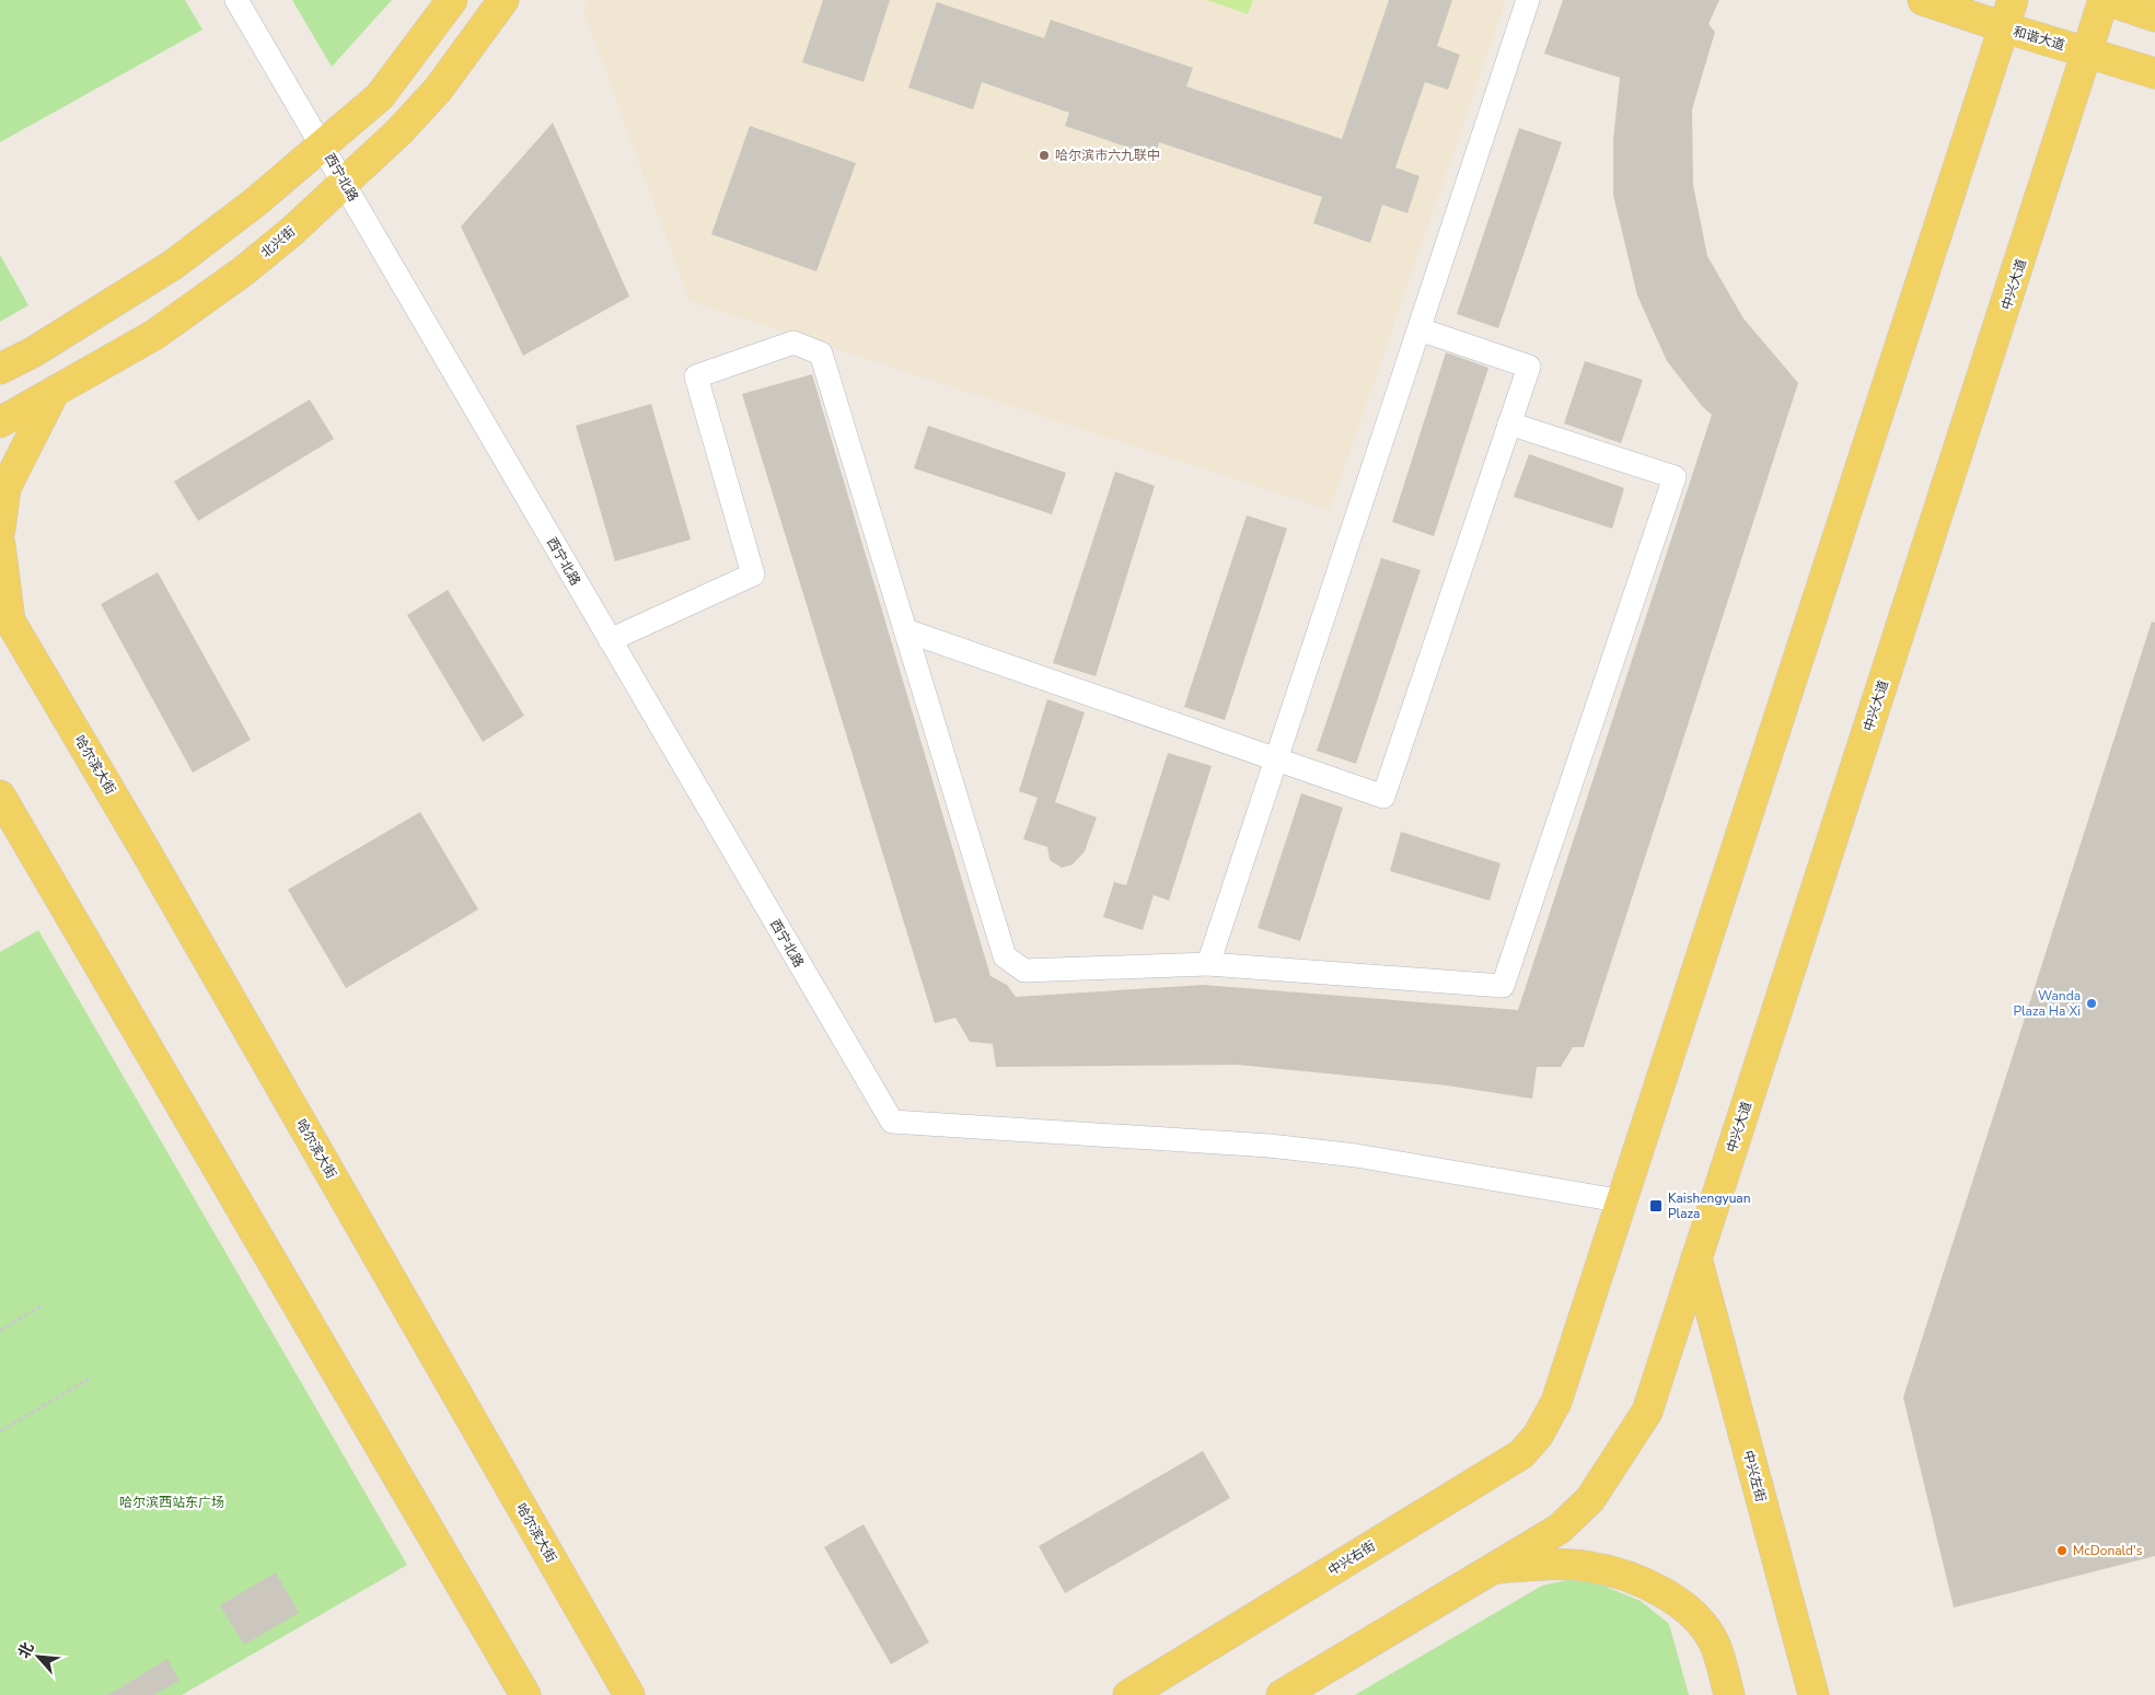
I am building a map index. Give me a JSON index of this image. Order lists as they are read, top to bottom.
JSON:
{
  "streets": {
    "main road": [
      "和谐大道",
      "北兴街",
      "中兴大道",
      "哈尔滨大街",
      "中兴左街",
      "中兴右街"
    ],
    "street": ["西宁北路"]
  },
  "crossings": [
    ["和谐大道", "中兴大道"],
    ["西宁北路", "北兴街"],
    ["西宁北路", "中兴右街"],
    ["中兴大道", "中兴左街"]
  ],
  "parks": ["哈尔滨西站东广场"],
  "places": {
    "other": ["哈尔滨市六九联中", "Wanda Plaza Ha Xi", "McDonald's"],
    "transit": ["Kaishengyuan Plaza"]
  },
  "north": "top left"
}
